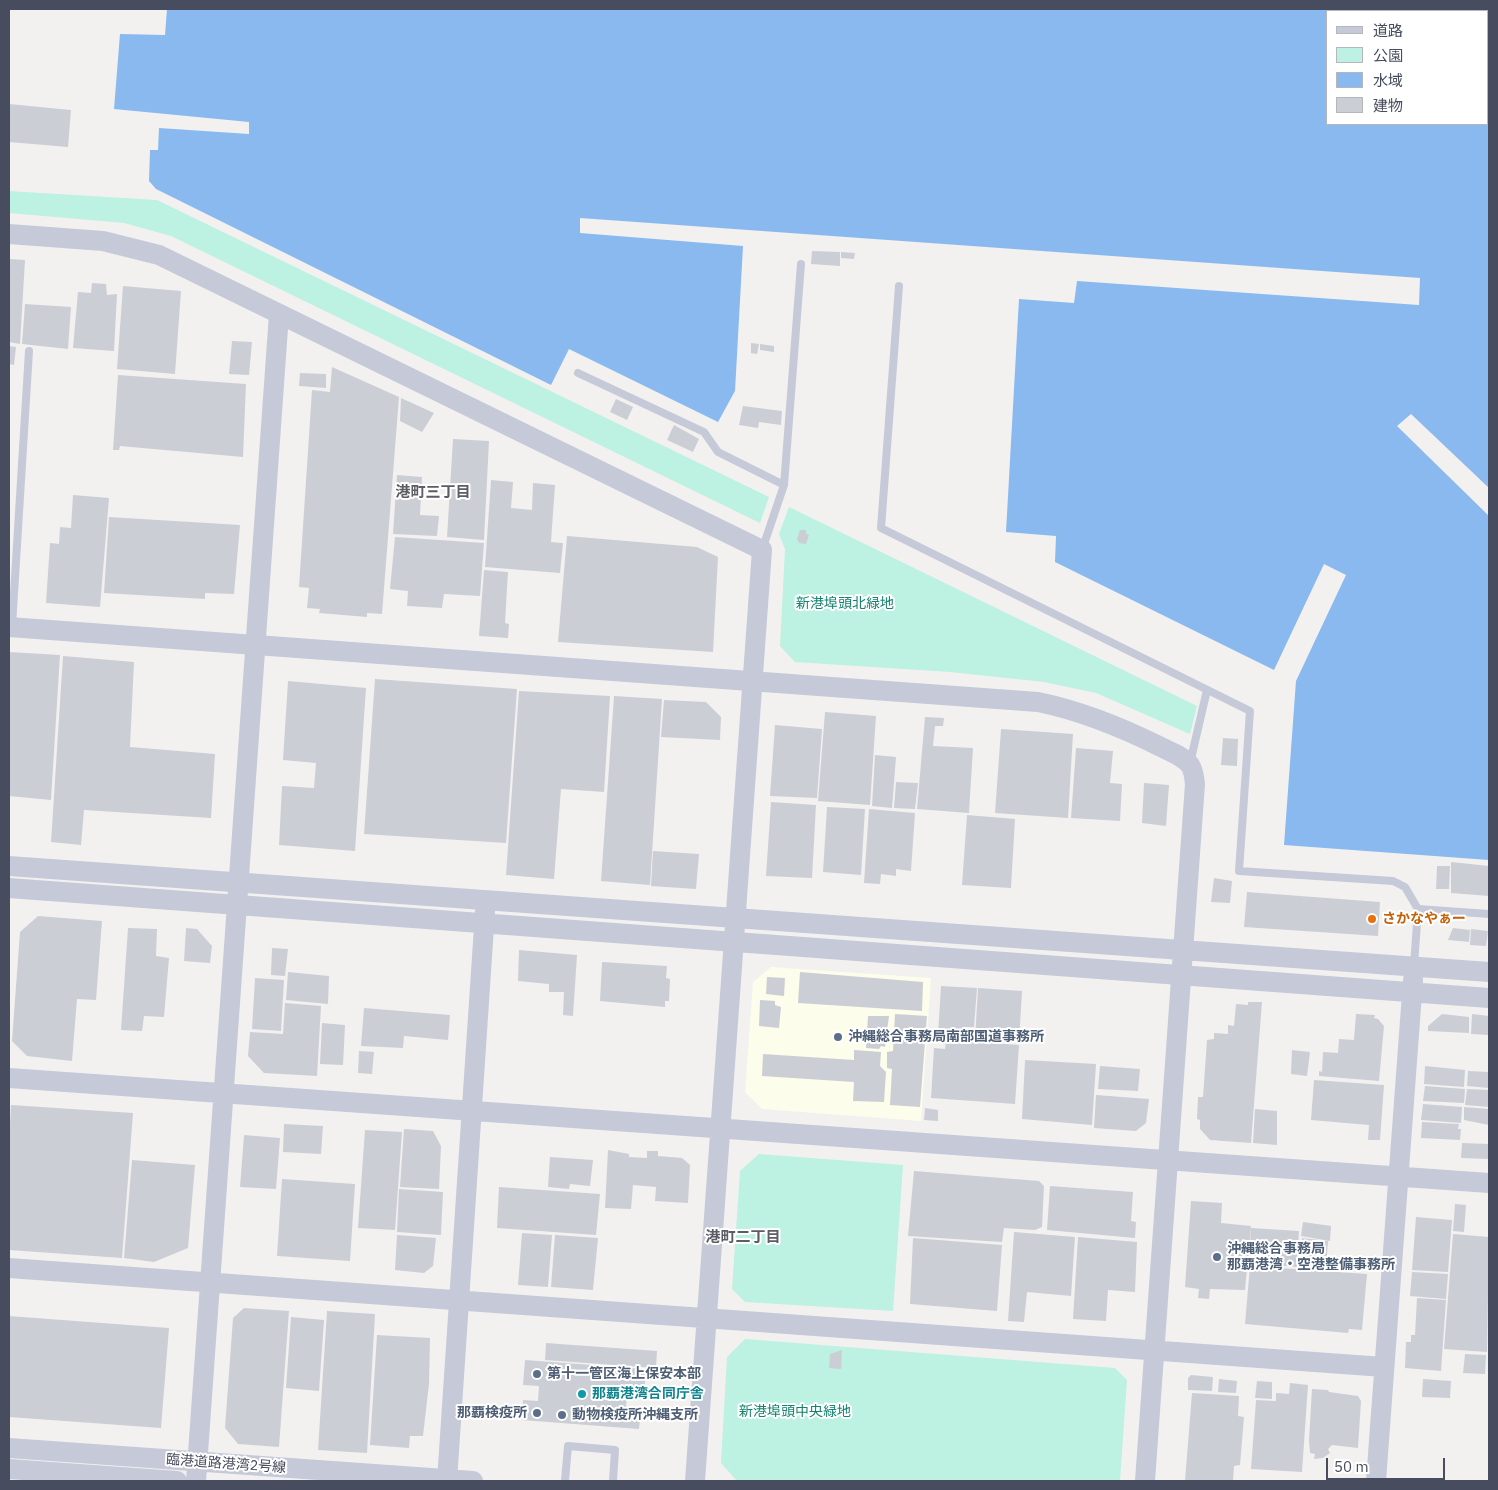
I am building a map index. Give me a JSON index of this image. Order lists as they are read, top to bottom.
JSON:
{
  "streets": {
    "street": ["臨港道路港湾2号線"]
  },
  "districts": ["港町三丁目", "港町二丁目"],
  "parks": ["新港埠頭北緑地", "新港埠頭中央緑地"],
  "places": [
    "さかなやぁー",
    "沖縄総合事務局南部国道事務所",
    "沖縄総合事務局 那覇港湾・空港整備事務所",
    "第十一管区海上保安本部",
    "那覇港湾合同庁舎",
    "那覇検疫所",
    "動物検疫所沖縄支所"
  ],
  "legend": [
    "道路",
    "公園",
    "水域",
    "建物"
  ],
  "scale_bar": "50 m"
}
